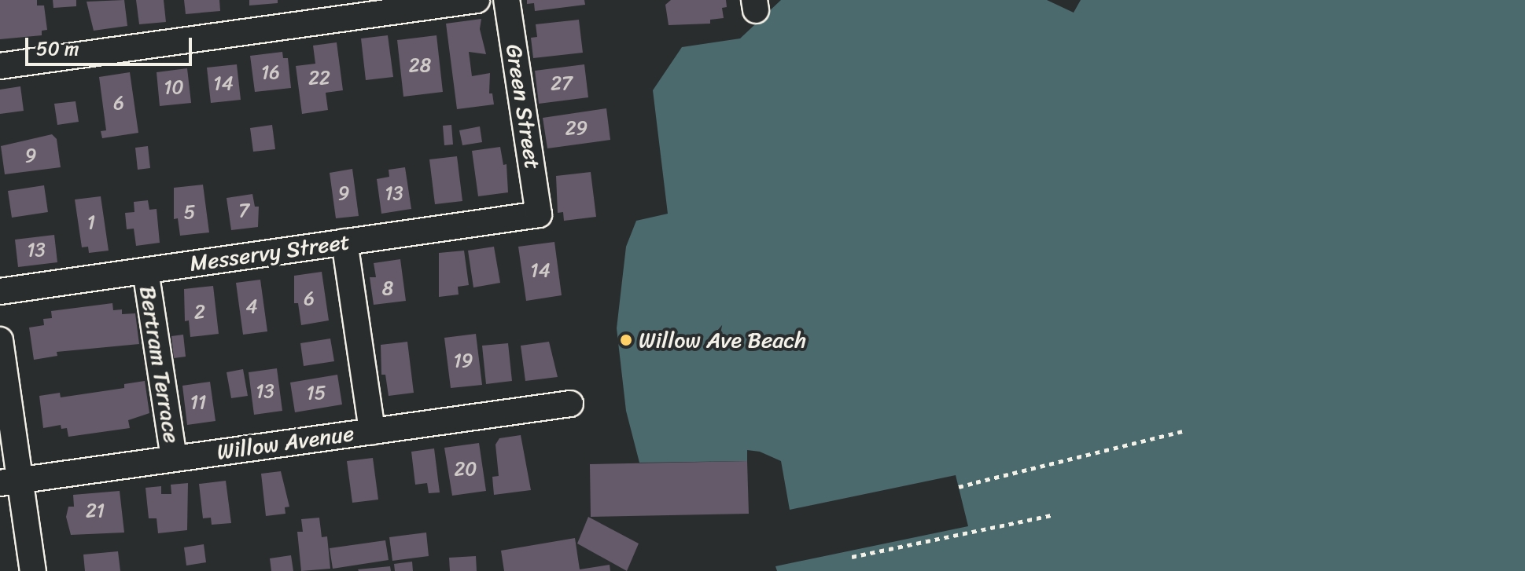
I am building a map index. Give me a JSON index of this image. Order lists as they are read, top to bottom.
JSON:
{
  "streets": {
    "street": [
      "Green Street",
      "Messervy Street",
      "Bertram Terrace",
      "Willow Avenue"
    ]
  },
  "crossings": [
    ["Green Street", "Messervy Street"],
    ["Messervy Street", "Bertram Terrace"],
    ["Bertram Terrace", "Willow Avenue"]
  ],
  "places": ["Willow Ave Beach"],
  "house_numbers": [
    "28",
    "16",
    "22",
    "14",
    "27",
    "10",
    "6",
    "29",
    "9",
    "9",
    "13",
    "7",
    "5",
    "1",
    "13",
    "14",
    "8",
    "6",
    "4",
    "2",
    "19",
    "13",
    "15",
    "11",
    "20",
    "21"
  ],
  "scale_bar": "50 m"
}
